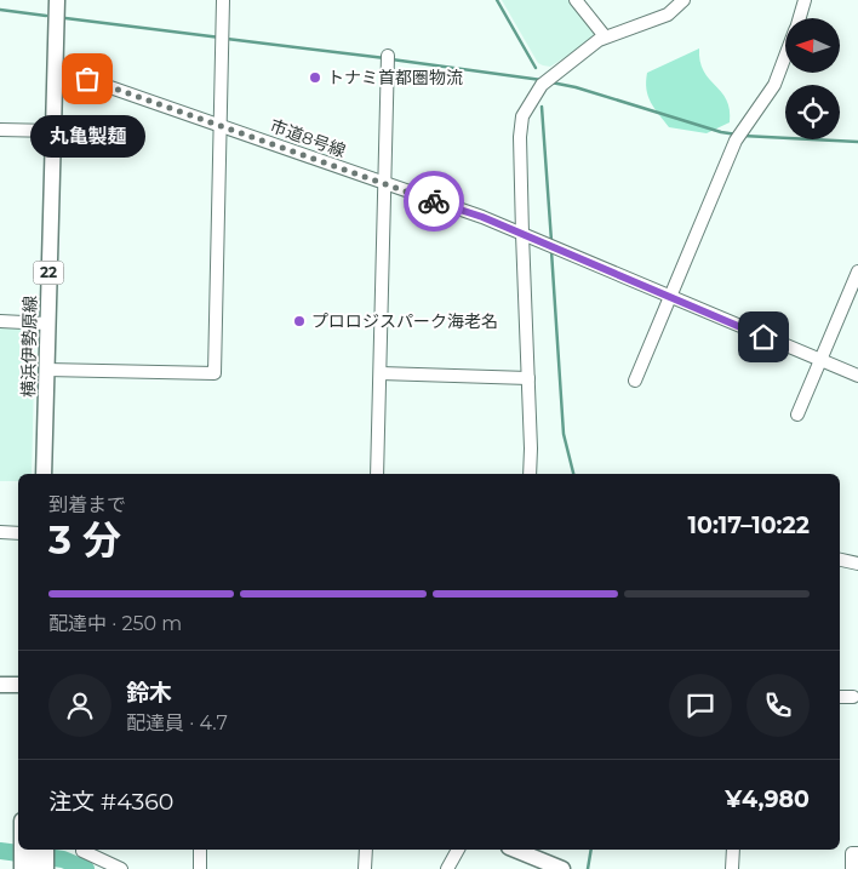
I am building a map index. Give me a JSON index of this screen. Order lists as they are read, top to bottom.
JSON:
{
  "streets": {
    "main road": ["22", "横浜伊勢原線"],
    "street": ["市道8号線"]
  },
  "crossings": [
    ["市道8号線", "横浜伊勢原線"]
  ],
  "places": ["トナミ首都圏物流", "丸亀製麺", "プロロジスパーク海老名"],
  "north": "left",
  "page": {
    "bubble": "丸亀製麺",
    "heading": ["3 分", "到着まで", "10:17–10:22"],
    "panel": [
      "鈴木",
      "配達員 · 4.7",
      "注文 #4360",
      "¥4,980"
    ],
    "bar": "配達中 · 250 m"
  }
}
